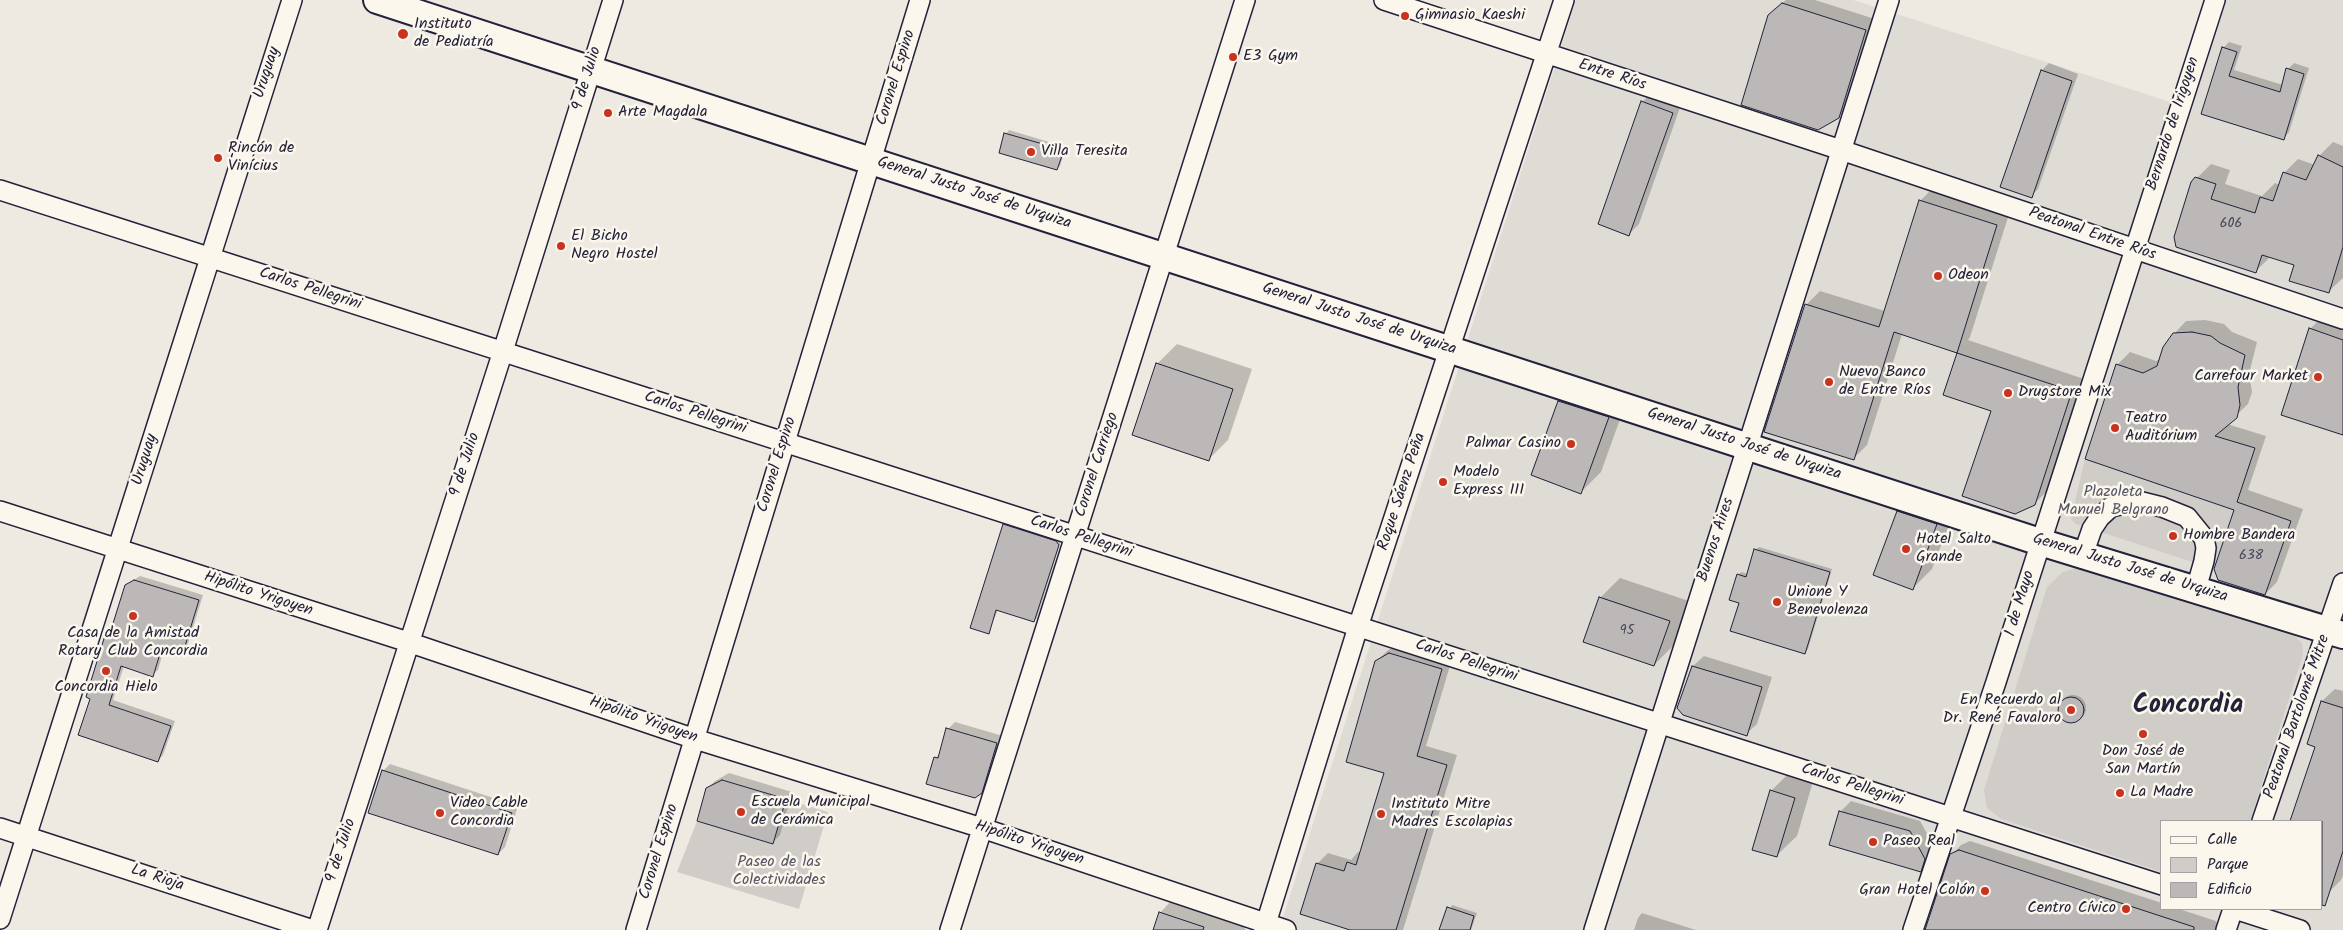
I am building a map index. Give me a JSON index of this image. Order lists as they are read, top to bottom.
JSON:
{
  "streets": {
    "street": [
      "Uruguay",
      "Entre Ríos",
      "Coronel Espino",
      "9 de Julio",
      "Bernardo de Irigoyen",
      "General Justo José de Urquiza",
      "Peatonal Entre Ríos",
      "Carlos Pellegrini",
      "Coronel Carriego",
      "Roque Sáenz Peña",
      "Buenos Aires",
      "Hipólito Yrigoyen",
      "1 de Mayo",
      "Peatonal Bartolomé Mitre",
      "La Rioja"
    ]
  },
  "crossings": [
    ["Uruguay", "Carlos Pellegrini"],
    ["Uruguay", "Hipólito Yrigoyen"],
    ["Uruguay", "La Rioja"],
    ["Entre Ríos", "Peatonal Entre Ríos"],
    ["Entre Ríos", "Roque Sáenz Peña"],
    ["Entre Ríos", "Buenos Aires"],
    ["Coronel Espino", "General Justo José de Urquiza"],
    ["Coronel Espino", "Carlos Pellegrini"],
    ["Coronel Espino", "Hipólito Yrigoyen"],
    ["9 de Julio", "General Justo José de Urquiza"],
    ["9 de Julio", "Carlos Pellegrini"],
    ["9 de Julio", "Hipólito Yrigoyen"],
    ["9 de Julio", "La Rioja"],
    ["Bernardo de Irigoyen", "Peatonal Entre Ríos"],
    ["Bernardo de Irigoyen", "1 de Mayo"],
    ["General Justo José de Urquiza", "Coronel Carriego"],
    ["General Justo José de Urquiza", "Roque Sáenz Peña"],
    ["General Justo José de Urquiza", "Buenos Aires"],
    ["General Justo José de Urquiza", "1 de Mayo"],
    ["General Justo José de Urquiza", "Peatonal Bartolomé Mitre"],
    ["Peatonal Entre Ríos", "Buenos Aires"],
    ["Peatonal Entre Ríos", "1 de Mayo"],
    ["Carlos Pellegrini", "Coronel Carriego"],
    ["Carlos Pellegrini", "Roque Sáenz Peña"],
    ["Carlos Pellegrini", "Buenos Aires"],
    ["Carlos Pellegrini", "1 de Mayo"],
    ["Coronel Carriego", "Hipólito Yrigoyen"],
    ["Roque Sáenz Peña", "Hipólito Yrigoyen"]
  ],
  "districts": ["Concordia"],
  "parks": ["Plazoleta Manuel Belgrano", "Paseo de las Colectividades"],
  "places": [
    "Gimnasio Kaeshi",
    "Instituto de Pediatría",
    "E3 Gym",
    "Arte Magdala",
    "Villa Teresita",
    "Rincón de Vinícius",
    "El Bicho Negro Hostel",
    "Odeon",
    "Carrefour Market",
    "Nuevo Banco de Entre Ríos",
    "Drugstore Mix",
    "Teatro Auditórium",
    "Palmar Casino",
    "Modelo Express III",
    "Hombre Bandera",
    "Hotel Salto Grande",
    "Unione Y Benevolenza",
    "Casa de la Amistad Rotary Club Concordia",
    "Concordia Hielo",
    "En Recuerdo al Dr. René Favaloro",
    "Don José de San Martín",
    "La Madre",
    "Escuela Municipal de Cerámica",
    "Video Cable Concordia",
    "Instituto Mitre Madres Escolapias",
    "Paseo Real",
    "Gran Hotel Colón",
    "Centro Cívico"
  ],
  "house_numbers": ["606", "638", "95"],
  "legend": ["Calle", "Parque", "Edificio"]
}
